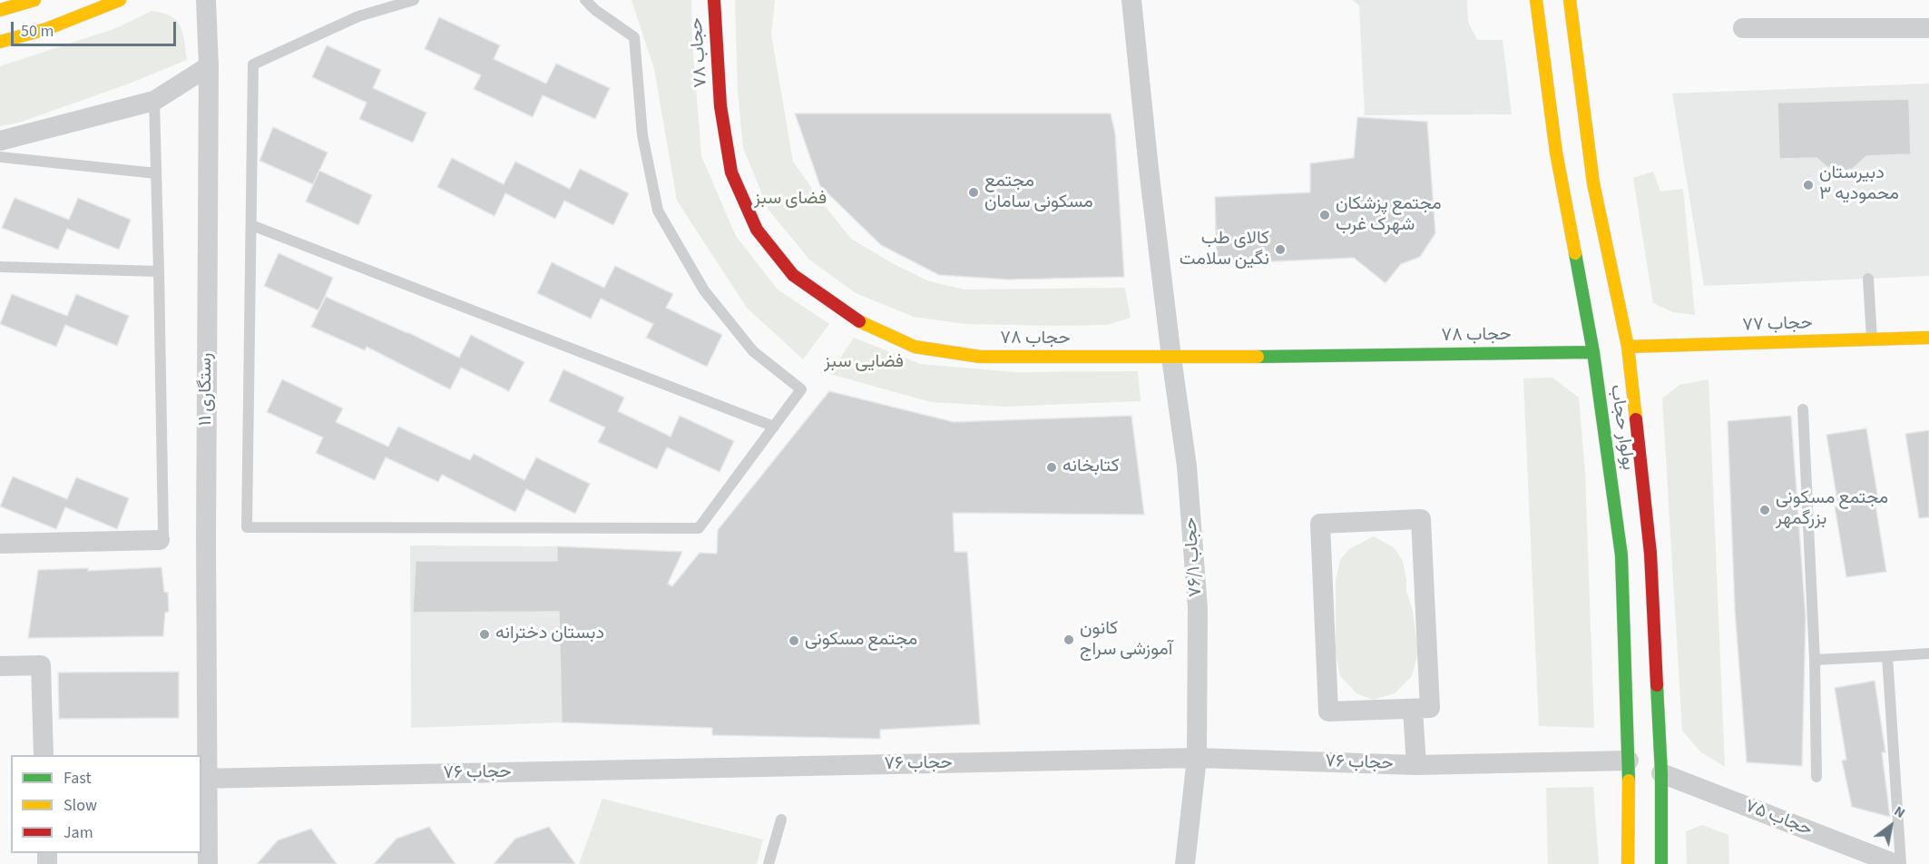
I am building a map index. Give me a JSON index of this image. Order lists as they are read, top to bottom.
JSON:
{
  "streets": {
    "main road": ["حجاب ۷۸", "حجاب ۷۷", "بولوار حجاب"],
    "street": [
      "رستگاری ۱۱",
      "حجاب ۷۶/۱",
      "حجاب ۷۶",
      "حجاب ۷۵"
    ]
  },
  "crossings": [
    ["حجاب ۷۸", "بولوار حجاب"],
    ["حجاب ۷۸", "حجاب ۷۶/۱"],
    ["حجاب ۷۷", "بولوار حجاب"],
    ["رستگاری ۱۱", "حجاب ۷۶"],
    ["بولوار حجاب", "حجاب ۷۶"],
    ["بولوار حجاب", "حجاب ۷۵"],
    ["حجاب ۷۶/۱", "حجاب ۷۶"]
  ],
  "parks": ["فضای سبز", "فضایی سبز"],
  "places": [
    "دبیرستان محمودیه ۳",
    "مجتمع مسکونی سامان",
    "مجتمع پزشکان شهرک غرب",
    "کالای طب نگین سلامت",
    "کتابخانه",
    "مجتمع مسکونی بزرگمهر",
    "دبستان دخترانه",
    "کانون آموزشی سراج",
    "مجتمع مسکونی"
  ],
  "legend": ["Fast", "Slow", "Jam"],
  "scale_bar": "50 m",
  "north": "top right"
}
